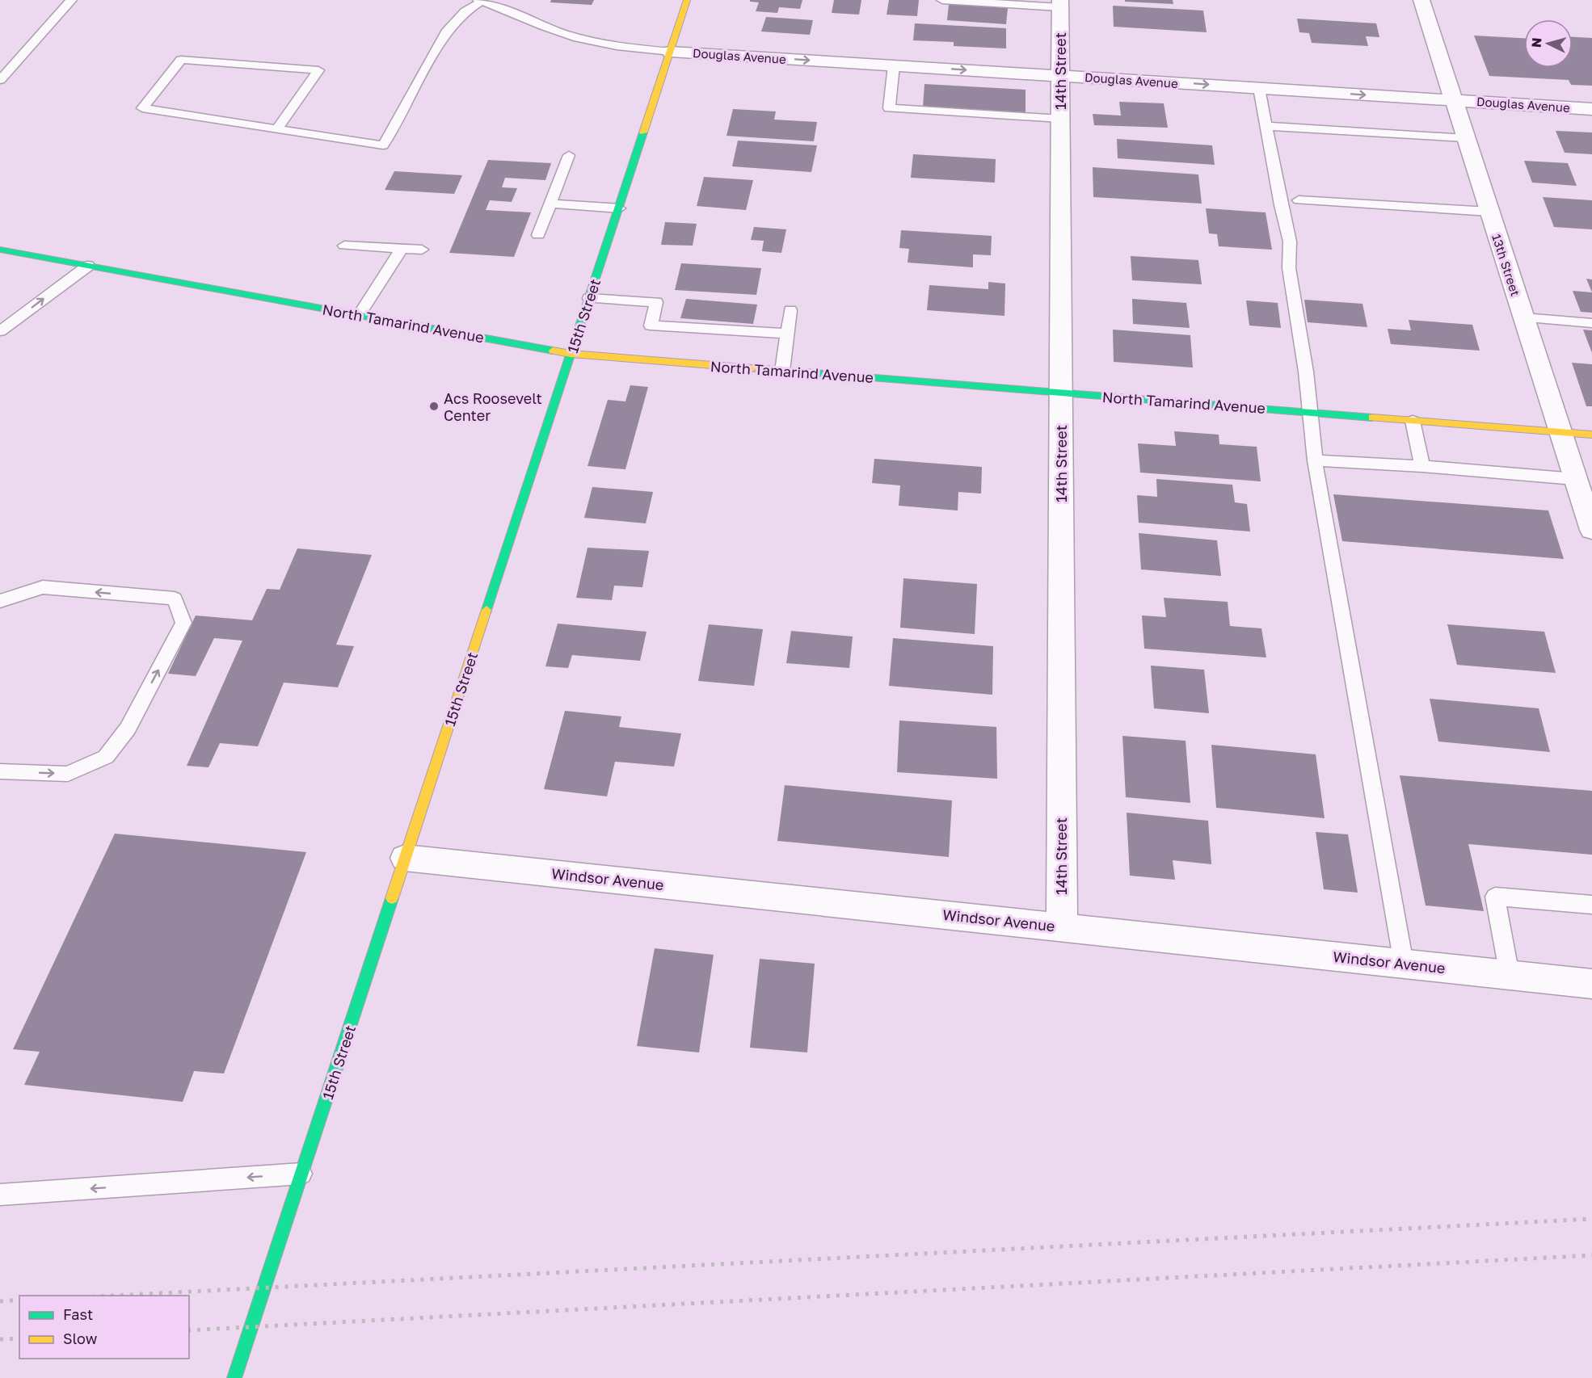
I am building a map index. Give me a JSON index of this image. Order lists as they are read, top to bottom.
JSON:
{
  "streets": {
    "street": [
      "Douglas Avenue",
      "14th Street",
      "13th Street",
      "15th Street",
      "North Tamarind Avenue",
      "Windsor Avenue"
    ]
  },
  "crossings": [
    ["Douglas Avenue", "14th Street"],
    ["Douglas Avenue", "13th Street"],
    ["Douglas Avenue", "15th Street"],
    ["14th Street", "North Tamarind Avenue"],
    ["14th Street", "Windsor Avenue"],
    ["13th Street", "North Tamarind Avenue"],
    ["15th Street", "North Tamarind Avenue"],
    ["15th Street", "Windsor Avenue"]
  ],
  "one_way": ["Douglas Avenue"],
  "places": ["Acs Roosevelt Center"],
  "legend": ["Fast", "Slow"],
  "north": "left"
}
